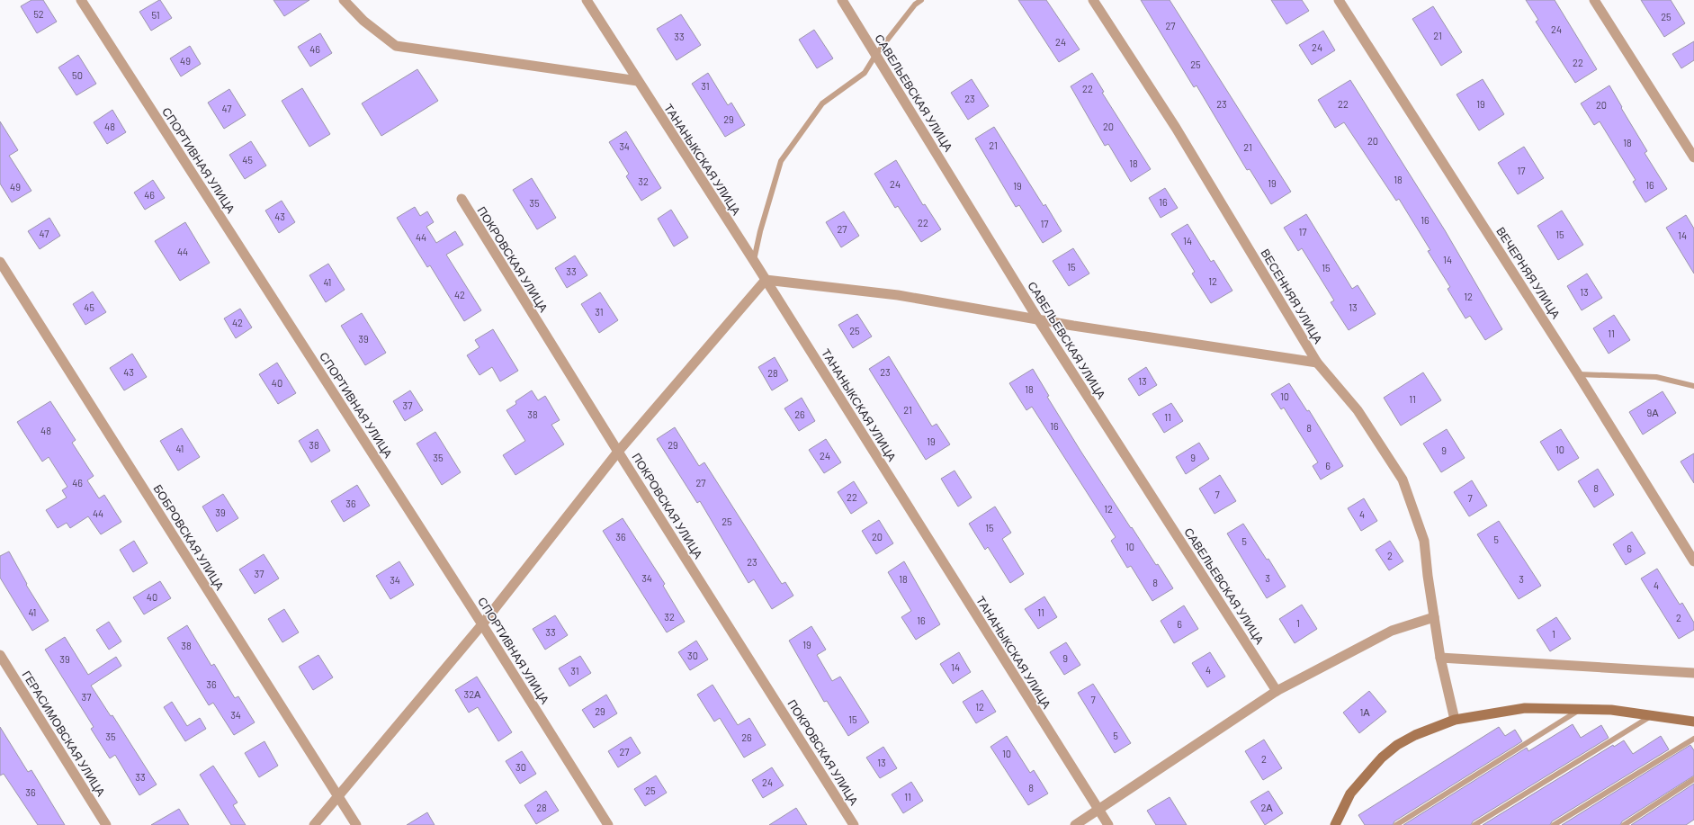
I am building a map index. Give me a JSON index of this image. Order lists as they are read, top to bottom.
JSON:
{
  "streets": {
    "street": [
      "САВЕЛЬЕВСКАЯ УЛИЦА",
      "ТАНАНЫКСКАЯ УЛИЦА",
      "СПОРТИВНАЯ УЛИЦА",
      "ПОКРОВСКАЯ УЛИЦА",
      "ВЕЧЕРНЯЯ УЛИЦА",
      "ВЕСЕННЯЯ УЛИЦА",
      "БОБРОВСКАЯ УЛИЦА",
      "ГЕРАСИМОВСКАЯ УЛИЦА"
    ]
  },
  "house_numbers": [
    "52",
    "51",
    "25",
    "27",
    "24",
    "21",
    "33",
    "24",
    "24",
    "46",
    "49",
    "22",
    "25",
    "50",
    "31",
    "22",
    "23",
    "23",
    "22",
    "19",
    "20",
    "47",
    "29",
    "48",
    "20",
    "20",
    "18",
    "21",
    "34",
    "21",
    "45",
    "18",
    "17",
    "18",
    "32",
    "19",
    "24",
    "16",
    "19",
    "49",
    "46",
    "16",
    "35",
    "43",
    "16",
    "22",
    "17",
    "27",
    "17",
    "47",
    "15",
    "14",
    "44",
    "14",
    "44",
    "14",
    "15",
    "15",
    "33",
    "12",
    "41",
    "13",
    "42",
    "12",
    "45",
    "13",
    "31",
    "42",
    "25",
    "11",
    "39",
    "43",
    "23",
    "28",
    "13",
    "40",
    "18",
    "10",
    "11",
    "37",
    "21",
    "9А",
    "38",
    "26",
    "11",
    "16",
    "8",
    "48",
    "19",
    "38",
    "29",
    "41",
    "10",
    "9",
    "24",
    "35",
    "9",
    "6",
    "46",
    "27",
    "8",
    "7",
    "22",
    "7",
    "36",
    "12",
    "39",
    "44",
    "4",
    "25",
    "15",
    "36",
    "20",
    "5",
    "5",
    "10",
    "6",
    "2",
    "23",
    "37",
    "34",
    "3",
    "18",
    "3",
    "34",
    "8",
    "4",
    "40",
    "41",
    "11",
    "32",
    "2",
    "16",
    "1",
    "6",
    "33",
    "1",
    "19",
    "38",
    "30",
    "9",
    "39",
    "14",
    "4",
    "31",
    "36",
    "32А",
    "37",
    "7",
    "12",
    "29",
    "1А",
    "34",
    "15",
    "5",
    "35",
    "26",
    "27",
    "10",
    "2",
    "13",
    "30",
    "33",
    "24",
    "8",
    "25",
    "36",
    "11",
    "28",
    "2А"
  ]
}
